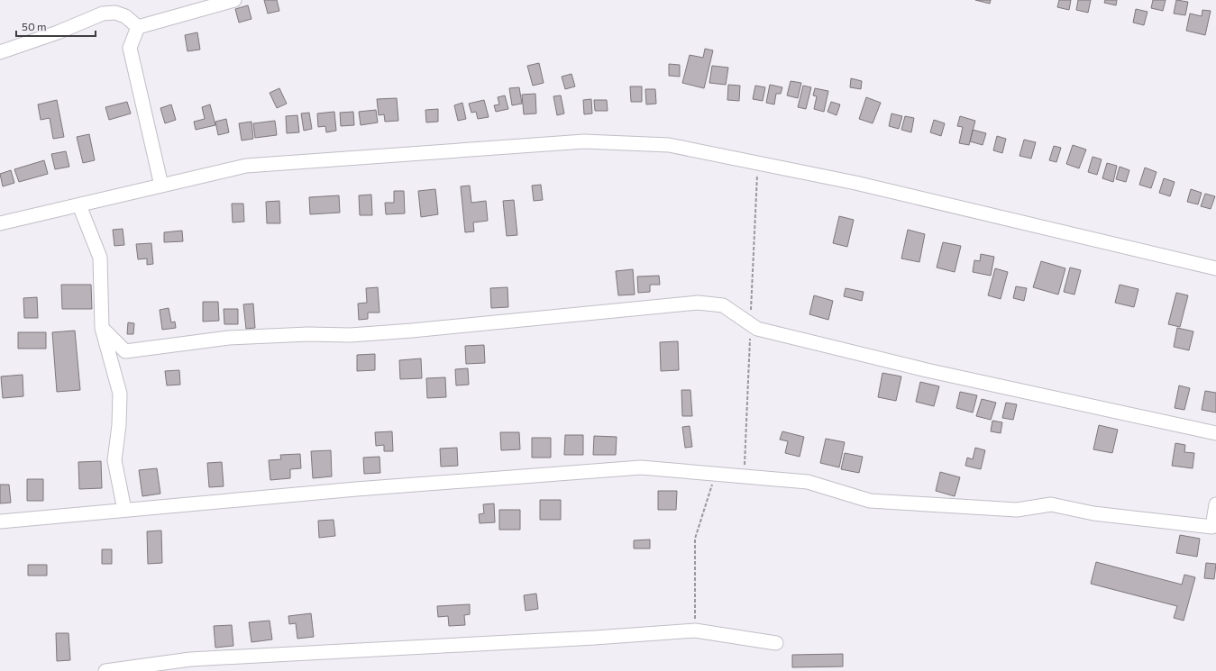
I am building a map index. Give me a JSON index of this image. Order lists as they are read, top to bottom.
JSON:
{
  "scale_bar": "50 m"
}
